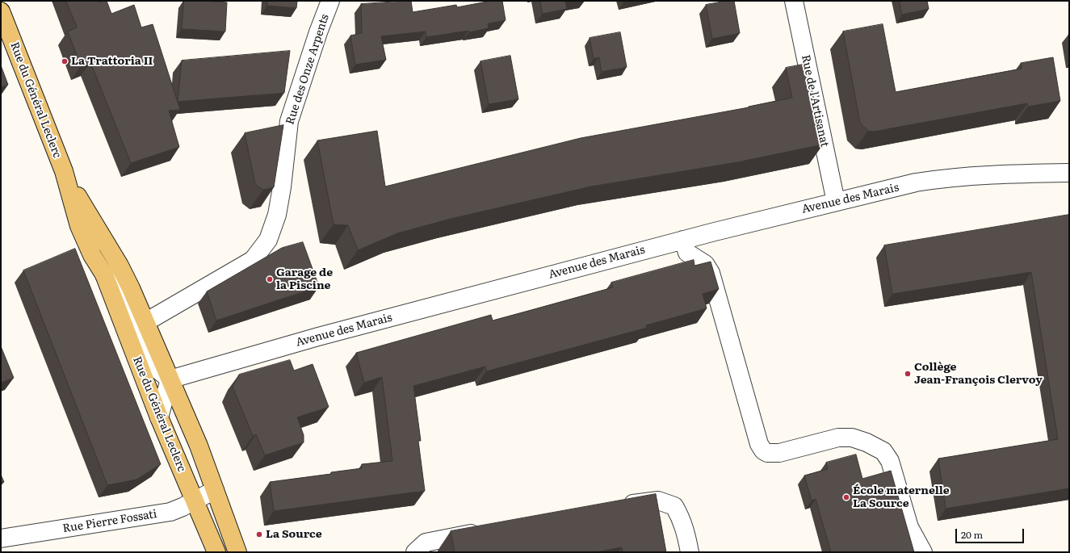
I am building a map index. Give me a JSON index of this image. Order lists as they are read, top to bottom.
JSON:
{
  "streets": {
    "main road": ["Rue du Général Leclerc"],
    "street": [
      "Rue des Onze Arpents",
      "Rue de l'Artisanat",
      "Avenue des Marais",
      "Rue Pierre Fossati"
    ]
  },
  "crossings": [
    ["Rue des Onze Arpents", "Rue du Général Leclerc"],
    ["Rue du Général Leclerc", "Avenue des Marais"],
    ["Rue du Général Leclerc", "Rue Pierre Fossati"],
    ["Rue de l'Artisanat", "Avenue des Marais"]
  ],
  "places": [
    "La Trattoria II",
    "Garage de la Piscine",
    "Collège Jean-François Clervoy",
    "École maternelle La Source",
    "La Source"
  ],
  "scale_bar": "20 m"
}
